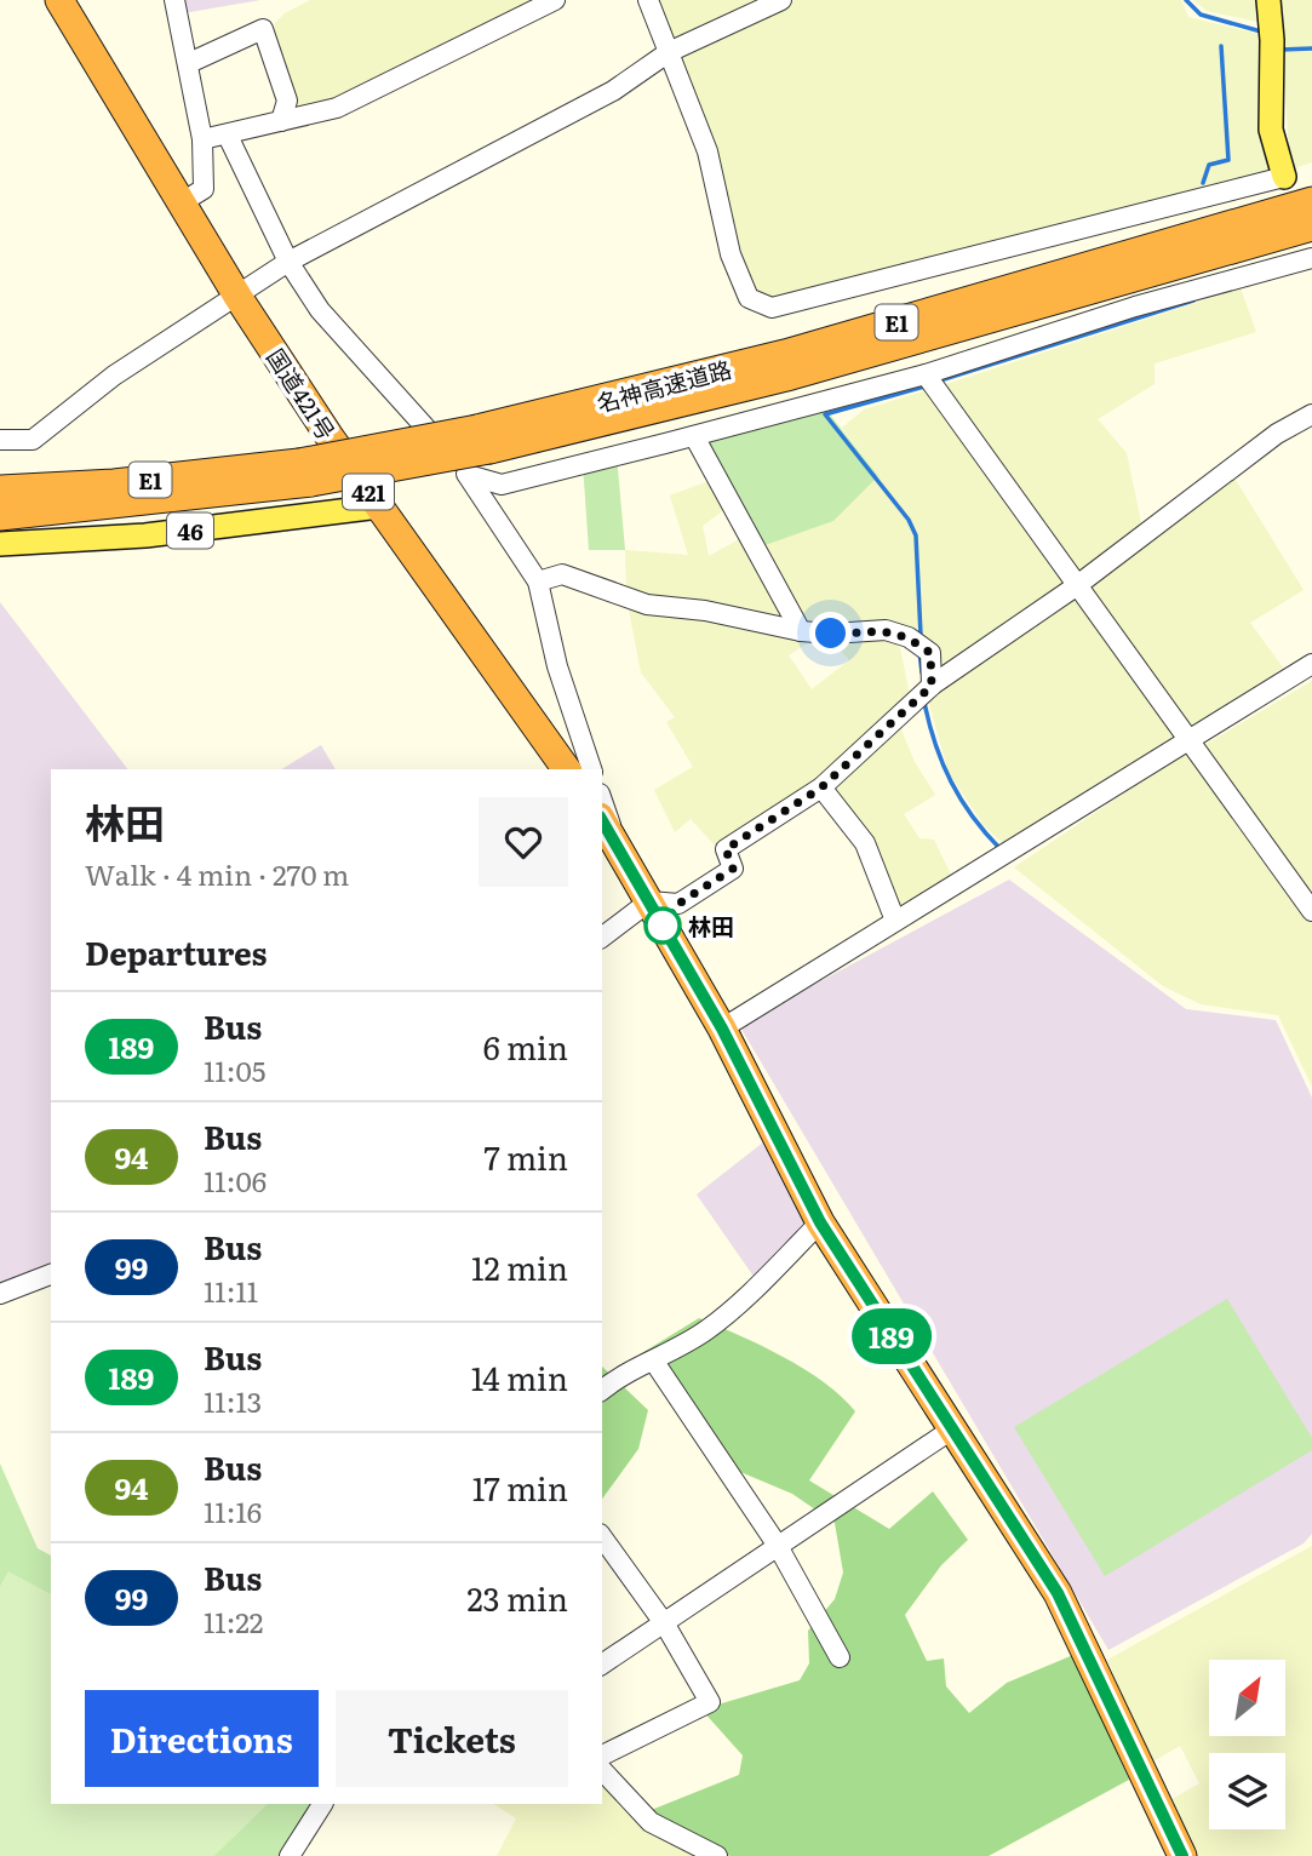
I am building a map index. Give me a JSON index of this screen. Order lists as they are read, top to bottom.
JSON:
{
  "streets": {
    "highway": [
      "E1",
      "名神高速道路",
      "国道421号",
      "421"
    ],
    "main road": ["46"]
  },
  "crossings": [
    ["国道421号", "46"]
  ],
  "places": ["林田"],
  "lines": ["bus line 189"],
  "north": "top right",
  "page": {
    "on_map": "189",
    "heading": [
      ["林田", "Walk · 4 min · 270 m"],
      "Departures"
    ],
    "list": [
      {
        "mark": "189",
        "name": "Bus",
        "note": "11:05",
        "value": "6 min"
      },
      {
        "mark": "94",
        "name": "Bus",
        "note": "11:06",
        "value": "7 min"
      },
      {
        "mark": "99",
        "name": "Bus",
        "note": "11:11",
        "value": "12 min"
      },
      {
        "mark": "189",
        "name": "Bus",
        "note": "11:13",
        "value": "14 min"
      },
      {
        "mark": "94",
        "name": "Bus",
        "note": "11:16",
        "value": "17 min"
      },
      {
        "mark": "99",
        "name": "Bus",
        "note": "11:22",
        "value": "23 min"
      }
    ],
    "buttons": ["Directions", "Tickets"]
  }
}
